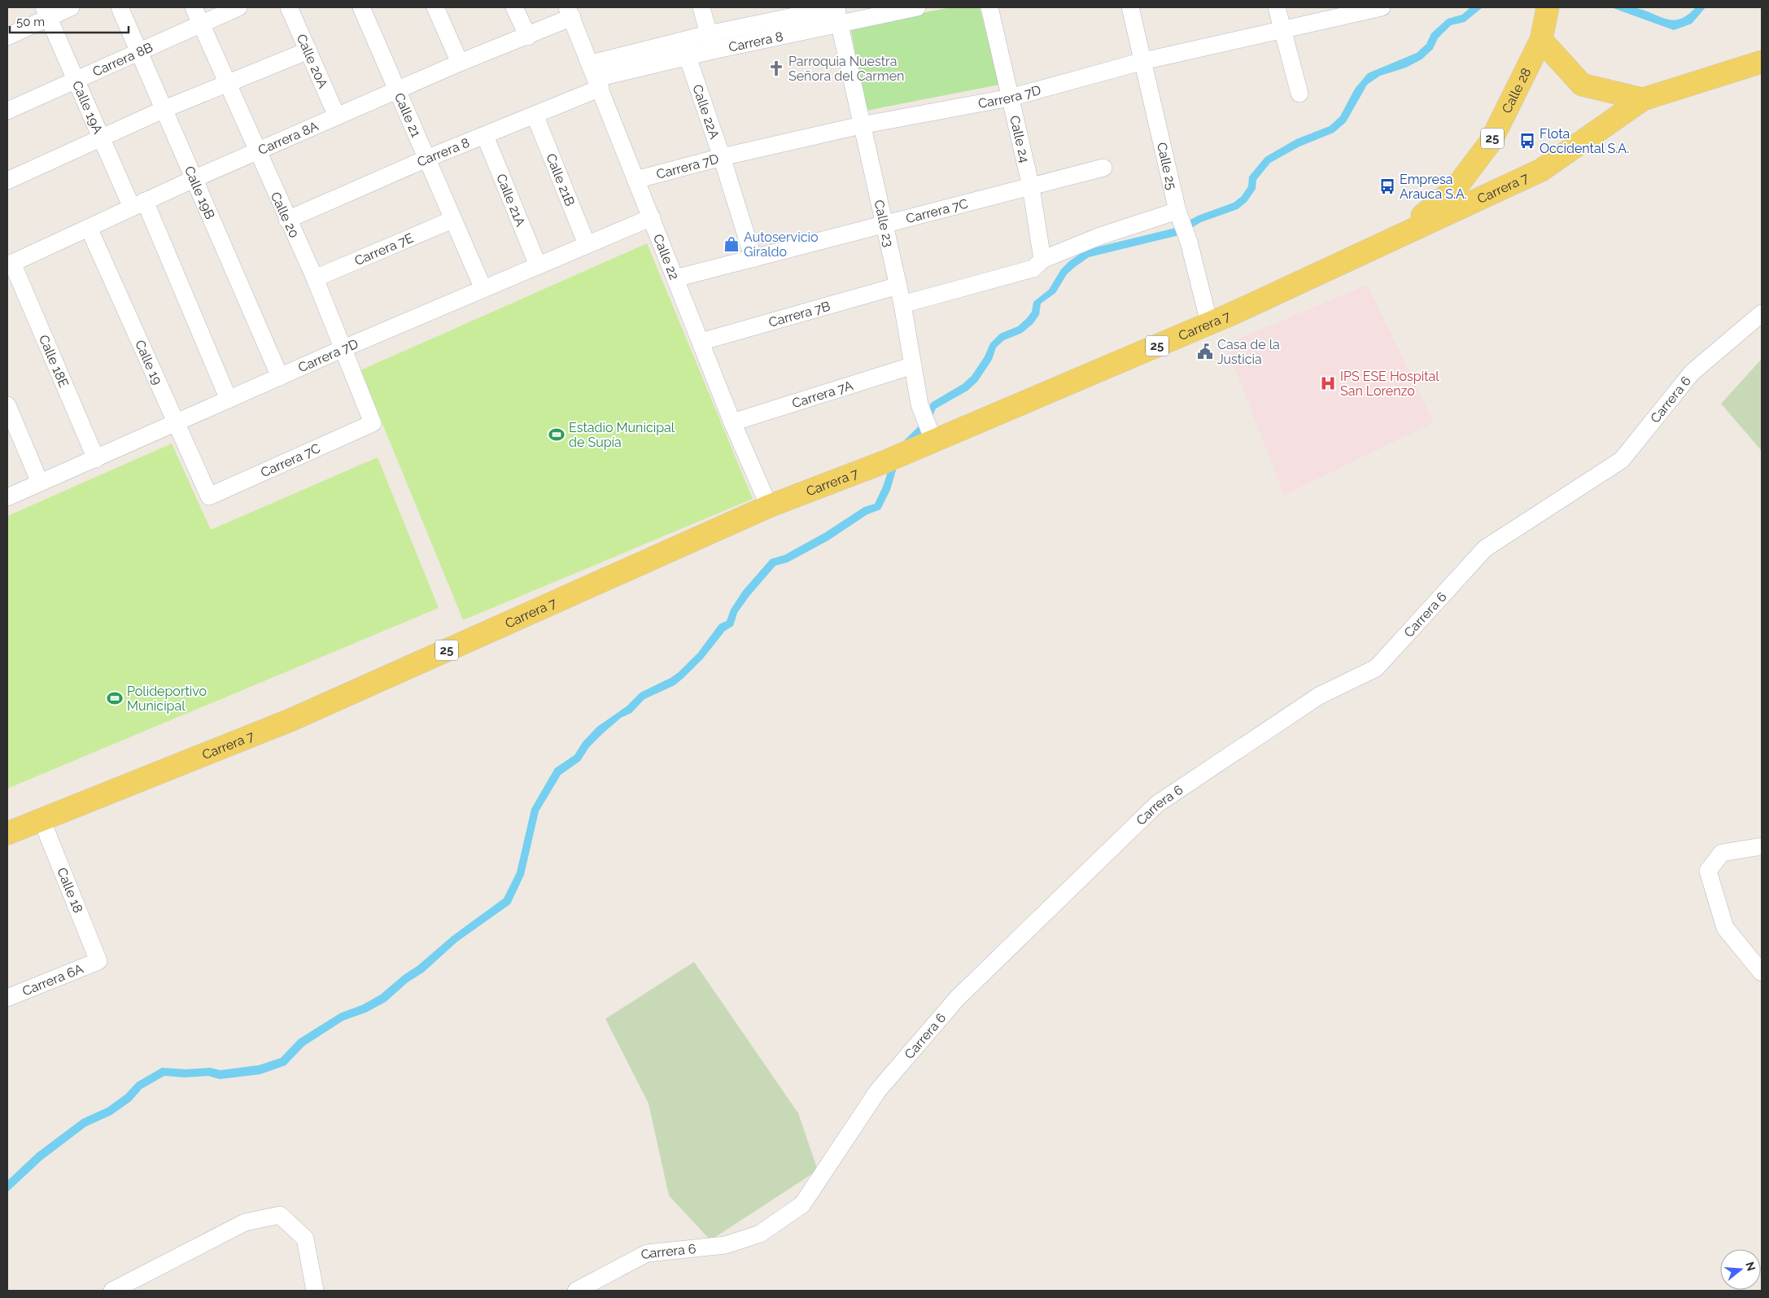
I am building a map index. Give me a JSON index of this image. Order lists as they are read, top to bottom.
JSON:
{
  "streets": {
    "main road": ["Calle 28", "25", "Carrera 7"],
    "street": [
      "Carrera 8",
      "Carrera 8B",
      "Calle 20A",
      "Carrera 7D",
      "Calle 19A",
      "Calle 22A",
      "Calle 21",
      "Carrera 8A",
      "Calle 24",
      "Calle 25",
      "Calle 21B",
      "Calle 19B",
      "Calle 21A",
      "Carrera 7C",
      "Calle 20",
      "Calle 23",
      "Carrera 7E",
      "Calle 22",
      "Carrera 7B",
      "Calle 18E",
      "Calle 19",
      "Carrera 7A",
      "Carrera 6",
      "Calle 18",
      "Carrera 6A"
    ]
  },
  "crossings": [
    ["Carrera 8", "Calle 22A"],
    ["Carrera 8", "Calle 21"],
    ["Carrera 8", "Calle 21B"],
    ["Carrera 8", "Calle 21A"],
    ["Carrera 8", "Calle 20"],
    ["Carrera 8", "Calle 23"],
    ["Carrera 8", "Calle 22"],
    ["Carrera 8B", "Calle 19A"],
    ["Carrera 8B", "Calle 19B"],
    ["Carrera 8B", "Calle 20"],
    ["Calle 20A", "Carrera 8A"],
    ["Calle 28", "Carrera 7"],
    ["Carrera 7D", "Calle 19A"],
    ["Carrera 7D", "Calle 22A"],
    ["Carrera 7D", "Calle 21"],
    ["Carrera 7D", "Calle 24"],
    ["Carrera 7D", "Calle 25"],
    ["Carrera 7D", "Calle 21B"],
    ["Carrera 7D", "Calle 19B"],
    ["Carrera 7D", "Calle 21A"],
    ["Carrera 7D", "Calle 20"],
    ["Carrera 7D", "Calle 23"],
    ["Carrera 7D", "Calle 22"],
    ["Carrera 7D", "Calle 18E"],
    ["Carrera 7D", "Calle 19"],
    ["Calle 19A", "Carrera 8A"],
    ["Calle 22A", "Carrera 7C"],
    ["Calle 21", "Carrera 8A"],
    ["Calle 21", "Carrera 7E"],
    ["Carrera 8A", "Calle 19B"],
    ["Carrera 8A", "Calle 20"],
    ["Carrera 8A", "Calle 22"],
    ["Carrera 8A", "Calle 18E"],
    ["Carrera 8A", "Calle 19"],
    ["Calle 24", "Carrera 7C"],
    ["Calle 25", "Carrera 7"],
    ["Carrera 7", "Calle 23"],
    ["Carrera 7", "Calle 22"],
    ["Carrera 7", "Calle 18"],
    ["Carrera 7C", "Calle 20"],
    ["Carrera 7C", "Calle 23"],
    ["Carrera 7C", "Calle 22"],
    ["Carrera 7C", "Calle 19"],
    ["Calle 20", "Carrera 7E"],
    ["Calle 23", "Carrera 7B"],
    ["Calle 23", "Carrera 7A"],
    ["Calle 22", "Carrera 7B"],
    ["Calle 22", "Carrera 7A"],
    ["Calle 18", "Carrera 6A"]
  ],
  "places": {
    "church": ["Parroquia Nuestra Señora del Carmen"],
    "bus stop": ["Flota Occidental S.A.", "Empresa Arauca S.A."],
    "shop": ["Autoservicio Giraldo"],
    "public building": ["Casa de la Justicia"],
    "hospital": ["IPS ESE Hospital San Lorenzo"],
    "sports": ["Estadio Municipal de Supía", "Polideportivo Municipal"]
  },
  "scale_bar": "50 m",
  "north": "right"
}
